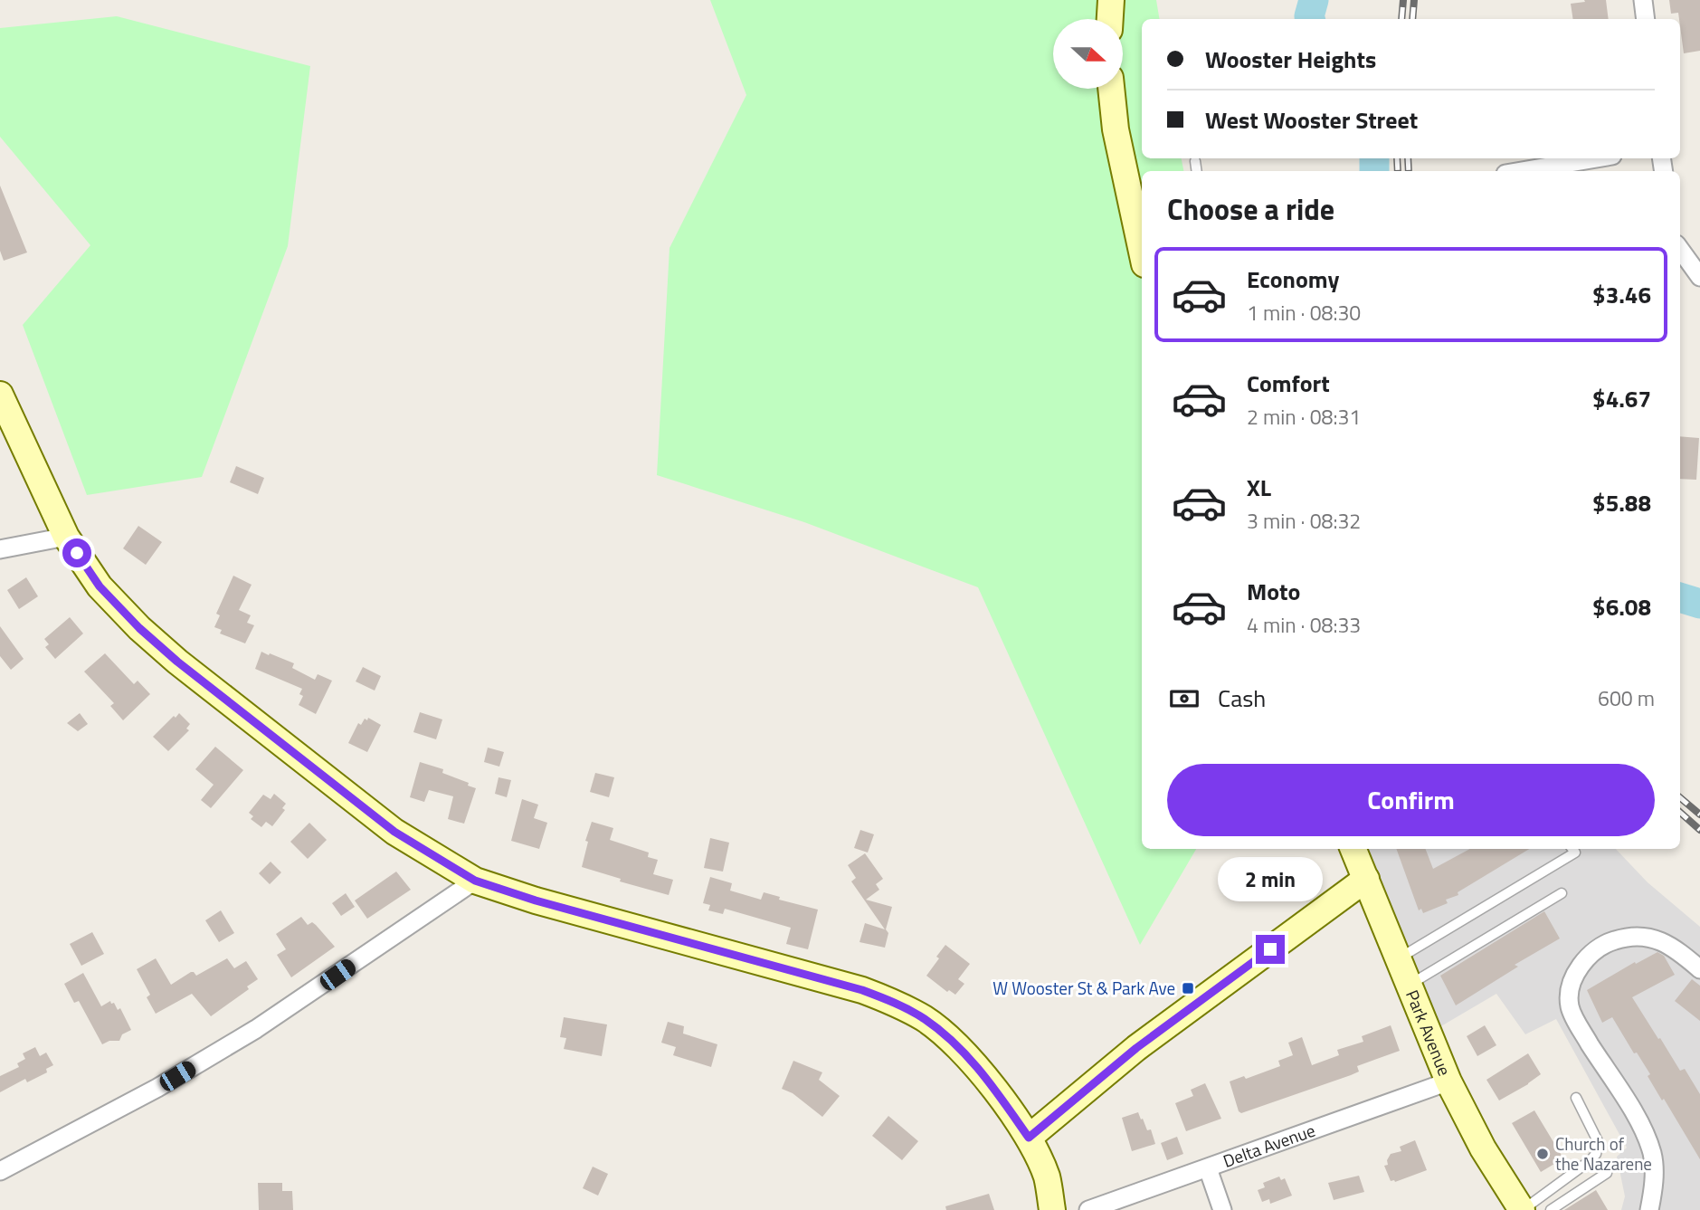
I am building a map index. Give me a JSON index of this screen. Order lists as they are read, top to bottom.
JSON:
{
  "streets": {
    "main road": ["Park Avenue"],
    "street": ["Delta Avenue"]
  },
  "crossings": [
    ["Park Avenue", "Delta Avenue"]
  ],
  "places": {
    "transit": ["W Wooster St & Park Ave"],
    "other": ["Church of the Nazarene"]
  },
  "north": "right",
  "page": {
    "banner": ["Wooster Heights", "West Wooster Street"],
    "heading": "Choose a ride",
    "list": [
      {
        "name": "Economy",
        "note": "1 min · 08:30",
        "value": "$3.46"
      },
      {
        "name": "Comfort",
        "note": "2 min · 08:31",
        "value": "$4.67"
      },
      {
        "name": "XL",
        "note": "3 min · 08:32",
        "value": "$5.88"
      },
      {
        "name": "Moto",
        "note": "4 min · 08:33",
        "value": "$6.08"
      }
    ],
    "pay": ["Cash", "600 m"],
    "buttons": "Confirm",
    "bubble": "2 min"
  }
}
